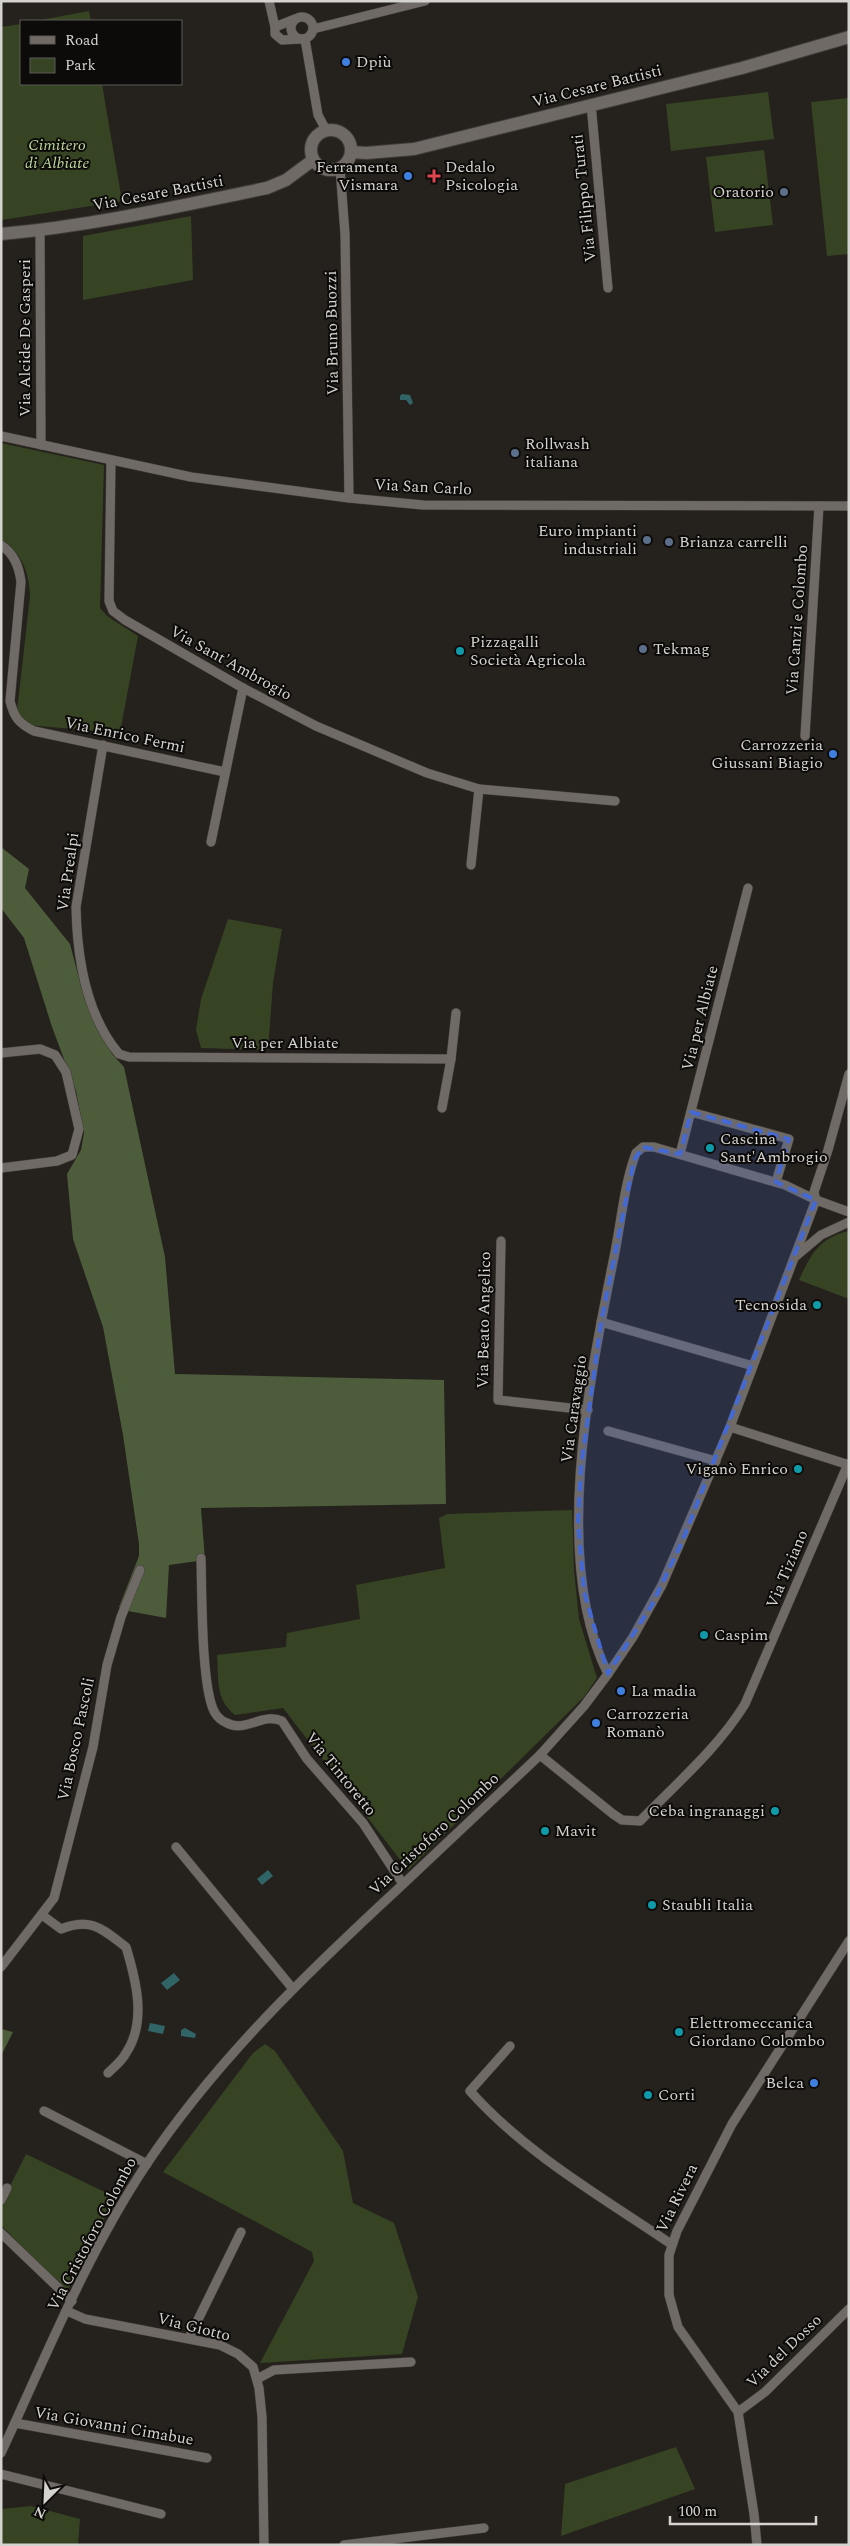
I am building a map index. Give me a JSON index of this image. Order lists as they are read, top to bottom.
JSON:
{
  "streets": {
    "street": [
      "Via Cesare Battisti",
      "Via Filippo Turati",
      "Via Bruno Buozzi",
      "Via Alcide De Gasperi",
      "Via San Carlo",
      "Via Canzi e Colombo",
      "Via Sant'Ambrogio",
      "Via Enrico Fermi",
      "Via Prealpi",
      "Via per Albiate",
      "Via Beato Angelico",
      "Via Caravaggio",
      "Via Tiziano",
      "Via Bosco Pascoli",
      "Via Tintoretto",
      "Via Cristoforo Colombo",
      "Via Rivera",
      "Via Giotto",
      "Via del Dosso",
      "Via Giovanni Cimabue"
    ]
  },
  "crossings": [
    ["Via Cesare Battisti", "Via Filippo Turati"],
    ["Via Cesare Battisti", "Via Bruno Buozzi"],
    ["Via Cesare Battisti", "Via Alcide De Gasperi"],
    ["Via Bruno Buozzi", "Via San Carlo"],
    ["Via Alcide De Gasperi", "Via San Carlo"],
    ["Via San Carlo", "Via Canzi e Colombo"],
    ["Via San Carlo", "Via Sant'Ambrogio"],
    ["Via Enrico Fermi", "Via Prealpi"],
    ["Via Prealpi", "Via per Albiate"],
    ["Via per Albiate", "Via Caravaggio"],
    ["Via Beato Angelico", "Via Caravaggio"],
    ["Via Caravaggio", "Via Cristoforo Colombo"],
    ["Via Tiziano", "Via Cristoforo Colombo"],
    ["Via Tintoretto", "Via Cristoforo Colombo"],
    ["Via Cristoforo Colombo", "Via Giotto"],
    ["Via Cristoforo Colombo", "Via Giovanni Cimabue"],
    ["Via Rivera", "Via del Dosso"]
  ],
  "parks": ["Cimitero di Albiate"],
  "places": {
    "other": [
      "Dpiù",
      "Ferramenta Vismara",
      "Oratorio",
      "Rollwash italiana",
      "Euro impianti industriali",
      "Brianza carrelli",
      "Tekmag",
      "Pizzagalli Società Agricola",
      "Carrozzeria Giussani Biagio",
      "Cascina Sant'Ambrogio",
      "Tecnosida",
      "Viganò Enrico",
      "Caspim",
      "La madia",
      "Carrozzeria Romanò",
      "Ceba ingranaggi",
      "Mavit",
      "Staubli Italia",
      "Elettromeccanica Giordano Colombo",
      "Belca",
      "Corti"
    ],
    "health": ["Dedalo Psicologia"]
  },
  "legend": ["Road", "Park"],
  "scale_bar": "100 m",
  "north": "bottom left"
}
